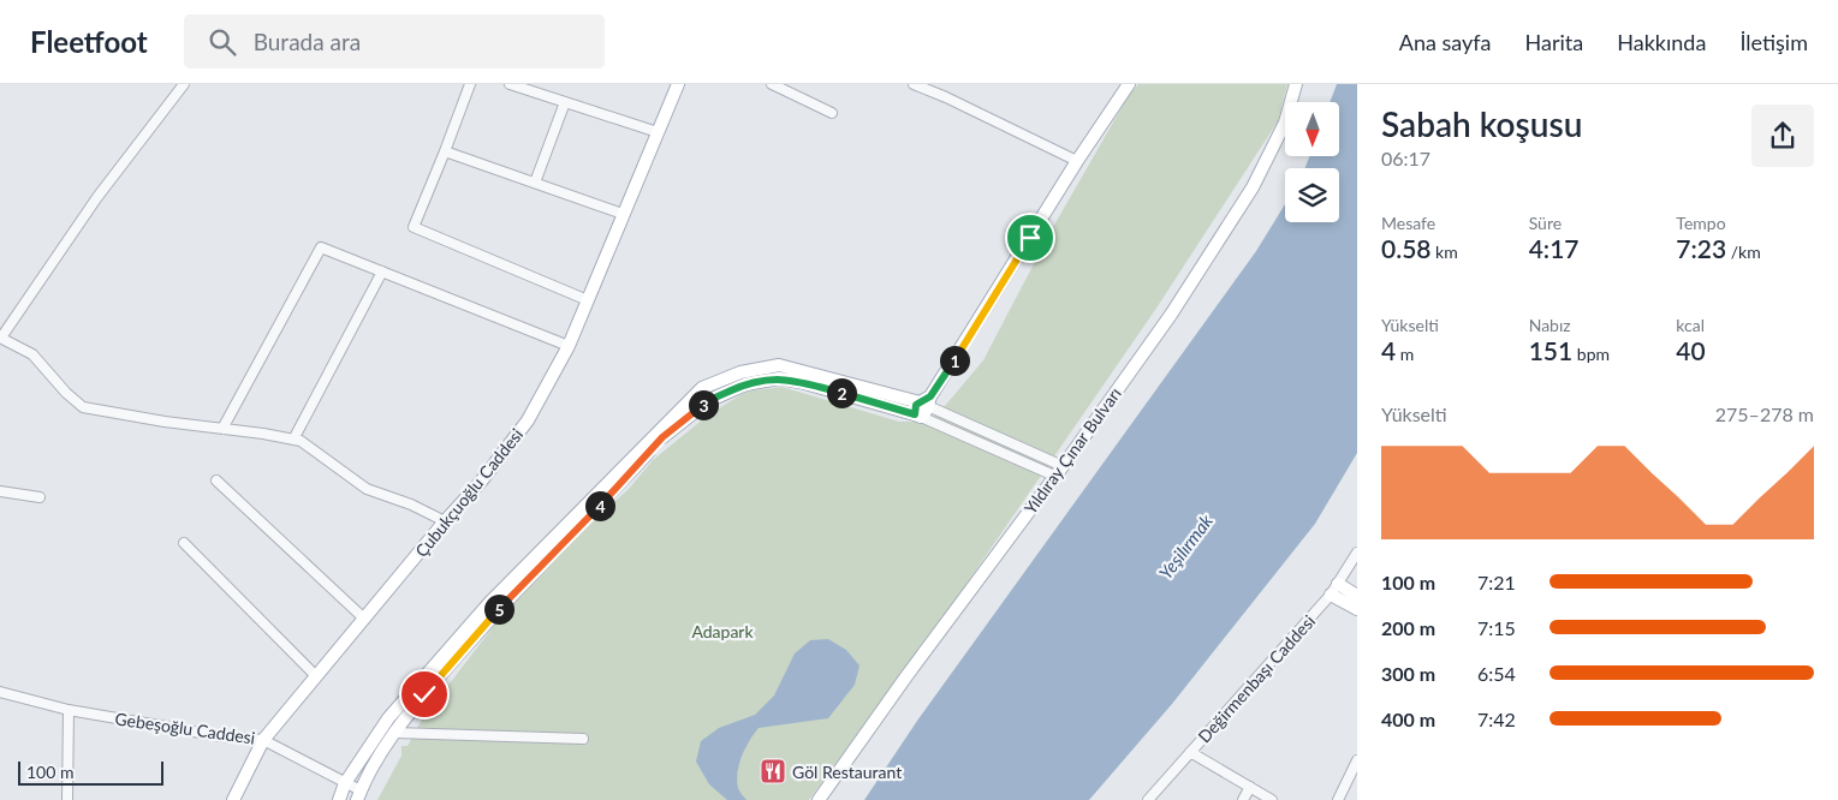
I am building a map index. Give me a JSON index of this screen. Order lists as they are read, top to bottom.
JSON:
{
  "streets": {
    "main road": ["Yıldıray Çınar Bulvarı", "Çubukçuoğlu Caddesi"],
    "street": ["Değirmenbaşı Caddesi", "Gebeşoğlu Caddesi"]
  },
  "crossings": [
    ["Çubukçuoğlu Caddesi", "Gebeşoğlu Caddesi"]
  ],
  "water": ["Yeşilırmak"],
  "parks": ["Adapark"],
  "places": {
    "restaurant": ["Göl Restaurant"]
  },
  "scale_bar": "100 m",
  "north": "bottom",
  "page": {
    "header": "Fleetfoot",
    "search": "Burada ara",
    "nav": [
      "Ana sayfa",
      "Harita",
      "Hakkında",
      "İletişim"
    ],
    "heading": ["Sabah koşusu", "06:17"],
    "stats": [
      ["Mesafe", "0.58 km"],
      ["Süre", "4:17"],
      ["Tempo", "7:23 /km"],
      ["Yükselti", "4 m"],
      ["Nabız", "151 bpm"],
      ["kcal", "40"]
    ],
    "pins": [
      "1",
      "2",
      "3",
      "4",
      "5"
    ],
    "chart": ["Yükselti", "275–278 m"],
    "list": [
      {
        "name": "100 m",
        "note": "7:21"
      },
      {
        "name": "200 m",
        "note": "7:15"
      },
      {
        "name": "300 m",
        "note": "6:54"
      },
      {
        "name": "400 m",
        "note": "7:42"
      }
    ],
    "scale": "100 m"
  }
}
